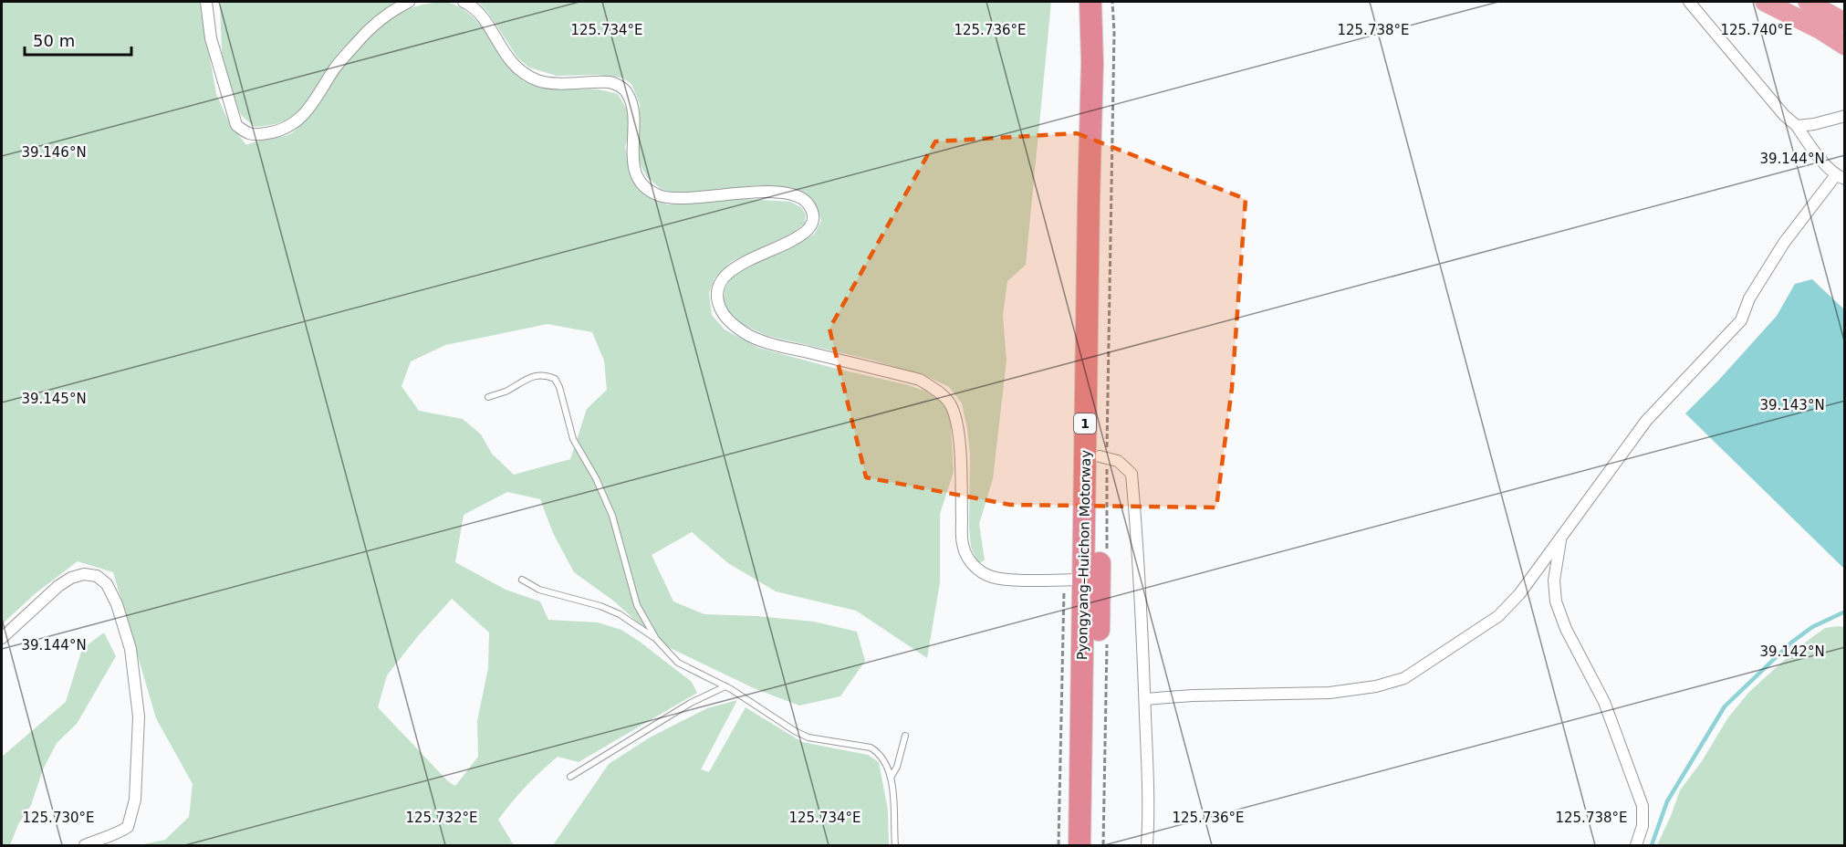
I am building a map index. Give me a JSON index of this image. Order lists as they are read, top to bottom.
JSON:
{
  "streets": {
    "highway": ["1", "Pyongyang–Huichon Motorway"]
  },
  "scale_bar": "50 m",
  "coordinates": [
    "125.734°E",
    "125.736°E",
    "125.738°E",
    "125.740°E",
    "39.146°N",
    "39.144°N",
    "39.145°N",
    "39.143°N",
    "39.142°N",
    "125.730°E",
    "125.732°E"
  ]
}
